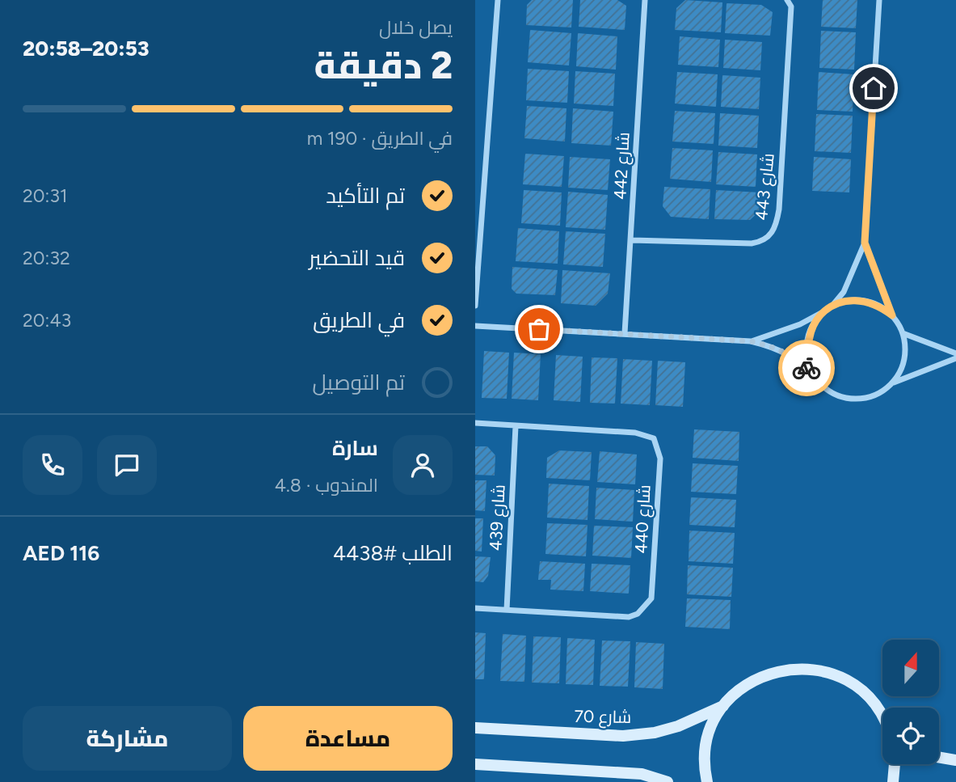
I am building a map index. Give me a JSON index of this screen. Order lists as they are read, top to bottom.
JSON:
{
  "streets": {
    "main road": ["شارع 70"],
    "street": [
      "شارع 442",
      "شارع 443",
      "شارع 439",
      "شارع 440"
    ]
  },
  "crossings": [
    ["شارع 442", "شارع 443"],
    ["شارع 439", "شارع 440"]
  ],
  "north": "top",
  "page": {
    "heading": ["2 دقيقة", "يصل خلال", "20:53–20:58"],
    "panel": [
      "سارة",
      "المندوب · 4.8",
      "الطلب #4438",
      "AED 116"
    ],
    "bar": "في الطريق · 190 m",
    "list": [
      ["تم التأكيد", "20:31"],
      ["قيد التحضير", "20:32"],
      ["في الطريق", "20:43"],
      "تم التوصيل"
    ],
    "buttons": ["مساعدة", "مشاركة"]
  }
}
